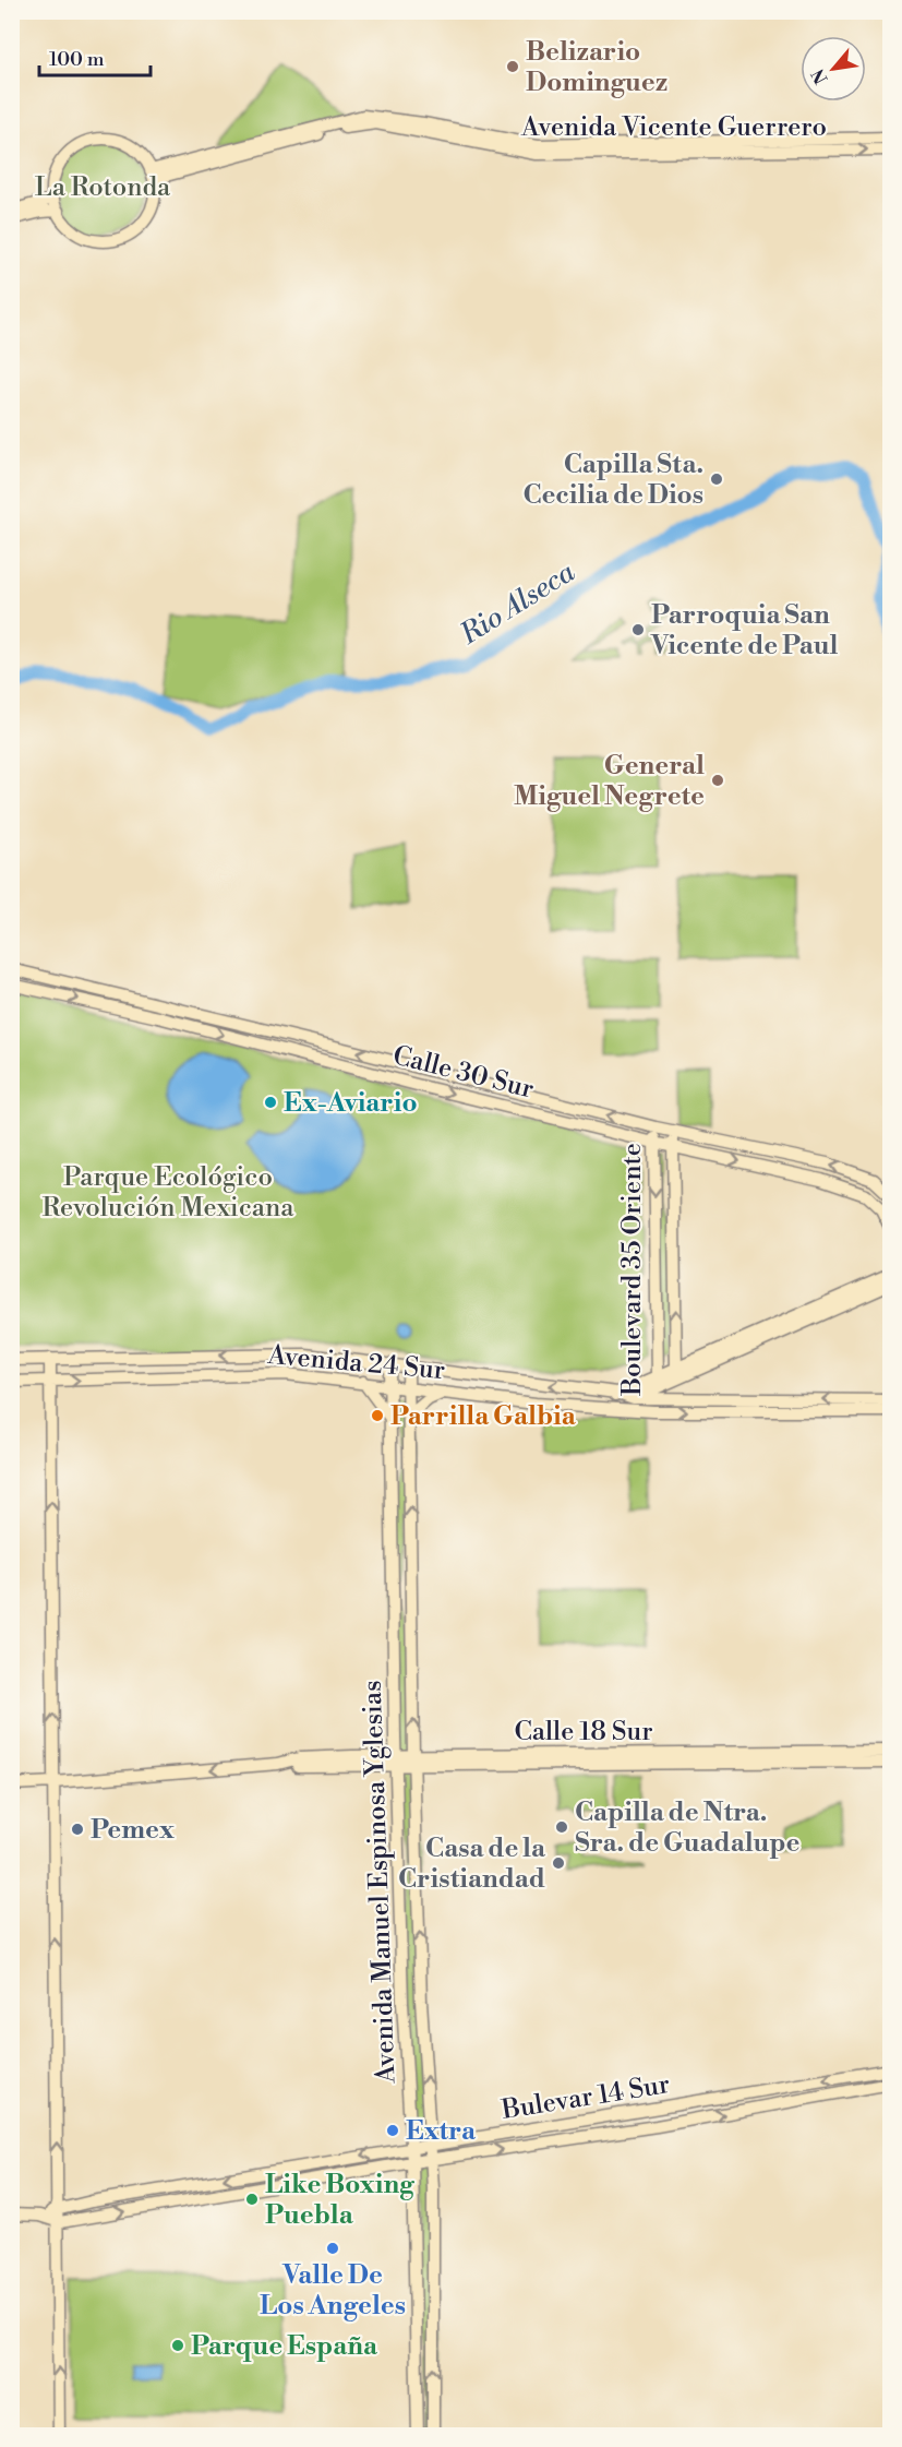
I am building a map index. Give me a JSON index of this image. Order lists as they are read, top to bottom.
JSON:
{
  "streets": {
    "main road": [
      "Avenida Vicente Guerrero",
      "Calle 30 Sur",
      "Boulevard 35 Oriente",
      "Avenida 24 Sur",
      "Calle 18 Sur",
      "Avenida Manuel Espinosa Yglesias",
      "Bulevar 14 Sur"
    ]
  },
  "crossings": [
    ["Calle 30 Sur", "Boulevard 35 Oriente"],
    ["Boulevard 35 Oriente", "Avenida 24 Sur"],
    ["Avenida 24 Sur", "Avenida Manuel Espinosa Yglesias"],
    ["Calle 18 Sur", "Avenida Manuel Espinosa Yglesias"],
    ["Avenida Manuel Espinosa Yglesias", "Bulevar 14 Sur"]
  ],
  "water": ["Rio Alseca"],
  "parks": ["La Rotonda", "Parque Ecológico Revolución Mexicana"],
  "places": [
    "Belizario Dominguez",
    "Capilla Sta. Cecilia de Dios",
    "Parroquia San Vicente de Paul",
    "General Miguel Negrete",
    "Ex-Aviario",
    "Parrilla Galbia",
    "Capilla de Ntra. Sra. de Guadalupe",
    "Pemex",
    "Casa de la Cristiandad",
    "Extra",
    "Like Boxing Puebla",
    "Valle De Los Angeles",
    "Parque España"
  ],
  "scale_bar": "100 m",
  "north": "bottom left"
}
